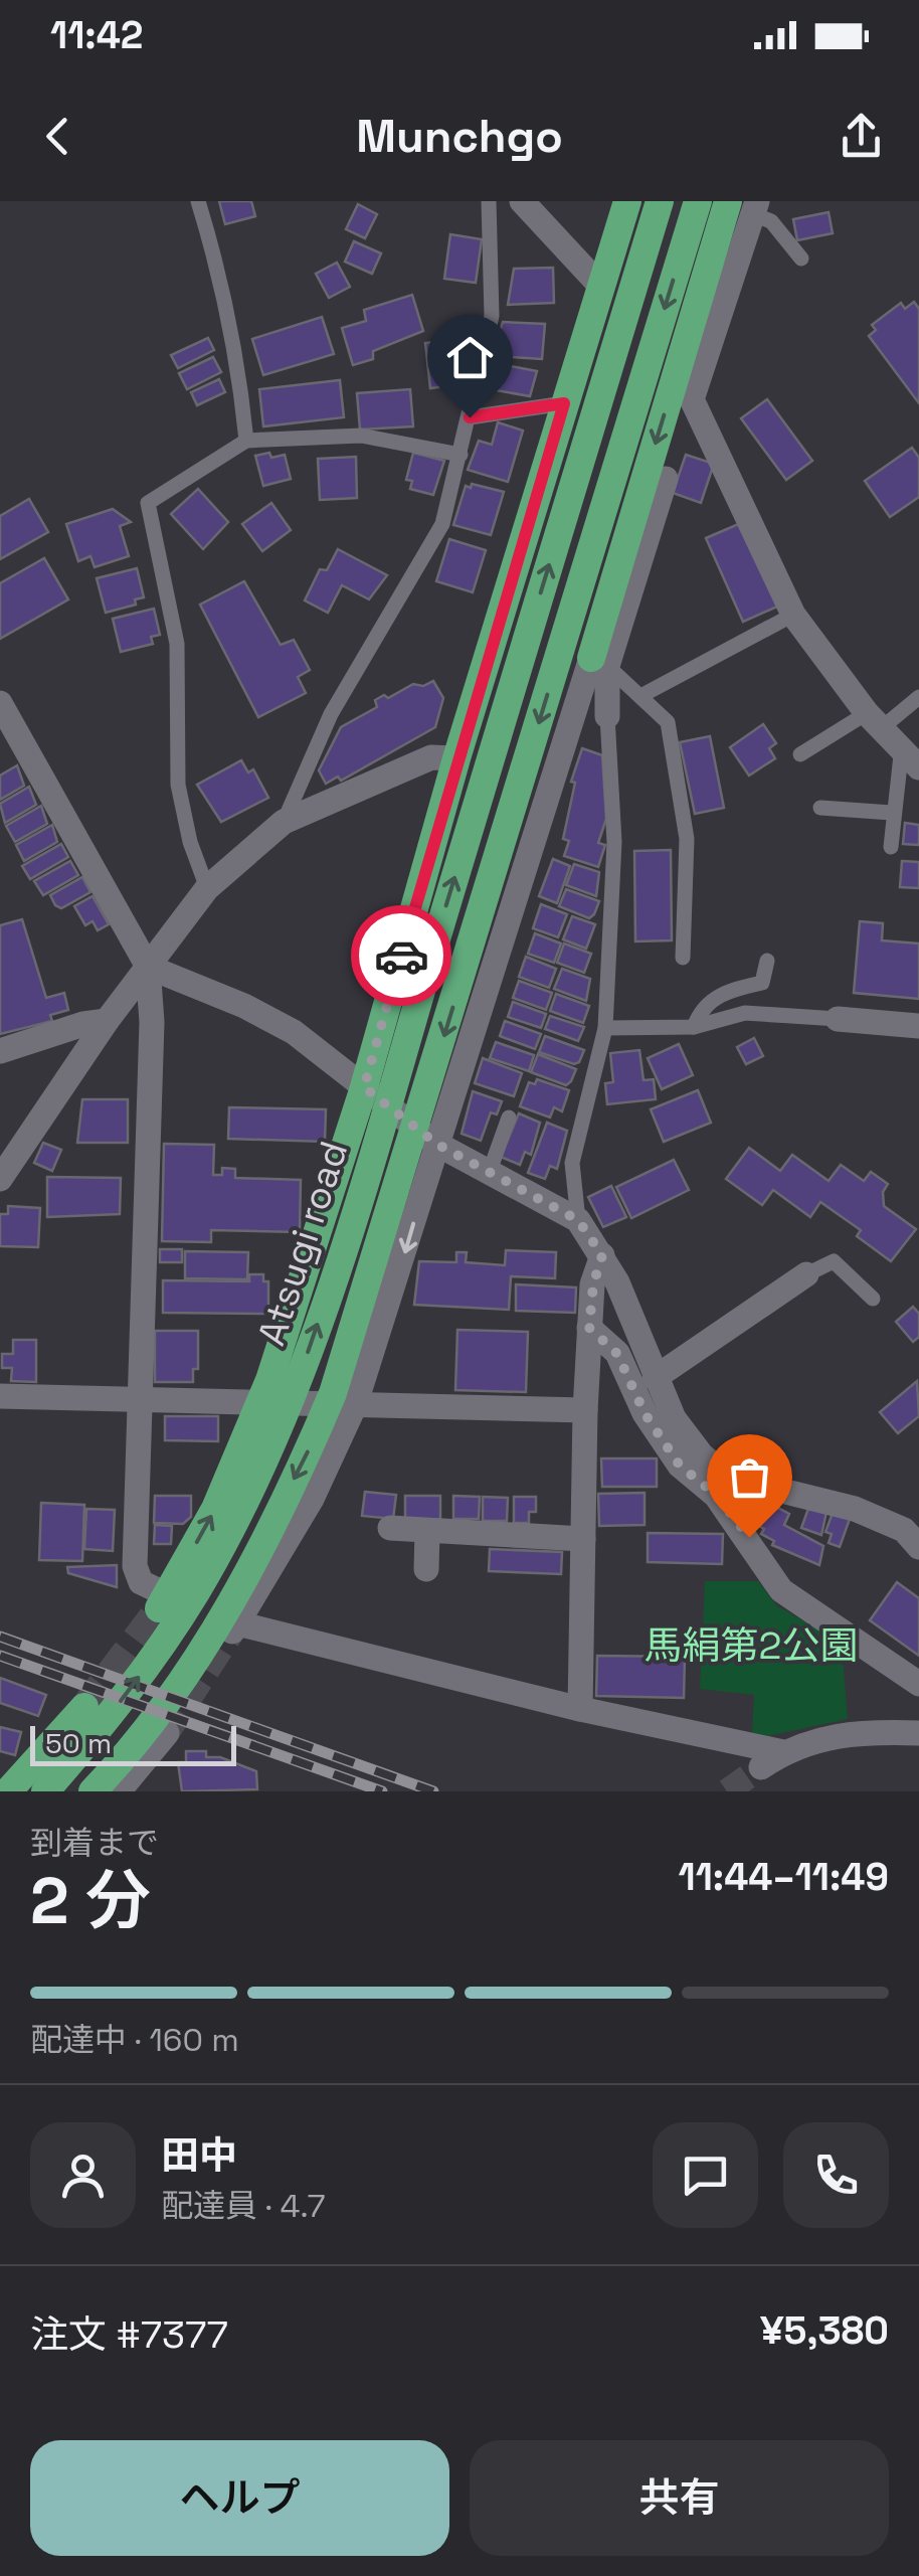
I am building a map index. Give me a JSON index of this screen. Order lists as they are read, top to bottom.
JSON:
{
  "streets": {
    "highway": ["Atsugi road"]
  },
  "parks": ["馬絹第2公園"],
  "scale_bar": "50 m",
  "page": {
    "status": "11:42",
    "header": "Munchgo",
    "scale": "50 m",
    "heading": ["2 分", "到着まで", "11:44–11:49"],
    "panel": [
      "田中",
      "配達員 · 4.7",
      "注文 #7377",
      "¥5,380"
    ],
    "bar": "配達中 · 160 m",
    "buttons": ["ヘルプ", "共有"]
  }
}
